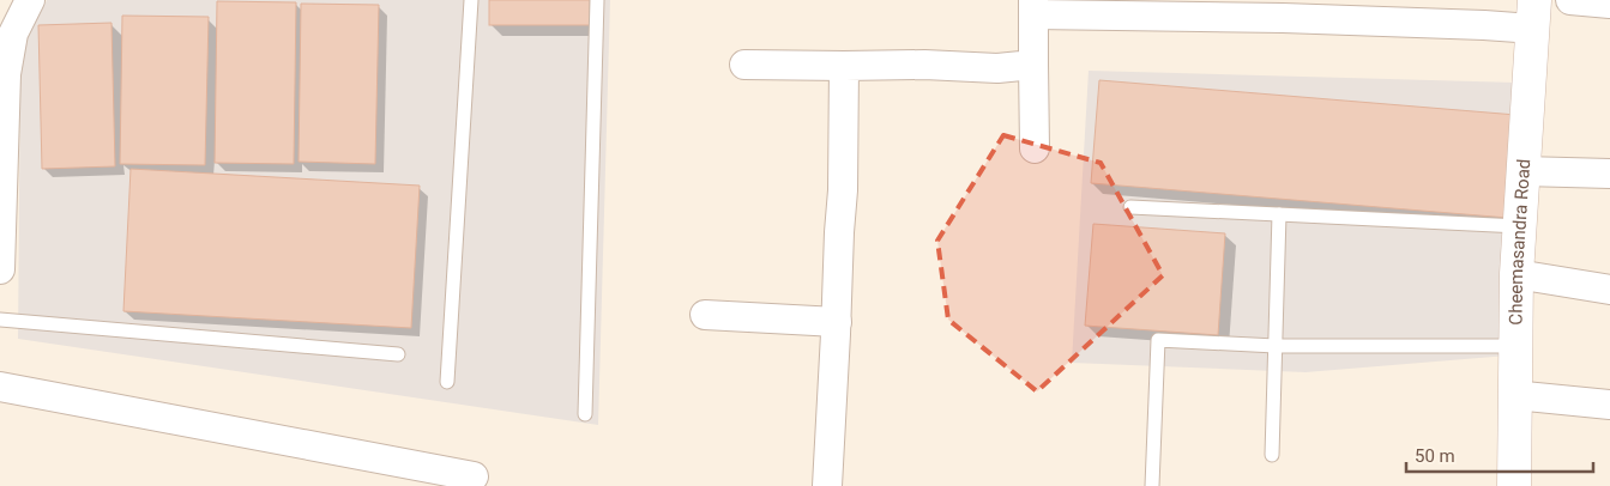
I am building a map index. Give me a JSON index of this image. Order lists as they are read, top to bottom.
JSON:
{
  "streets": {
    "street": ["Cheemasandra Road"]
  },
  "scale_bar": "50 m"
}
